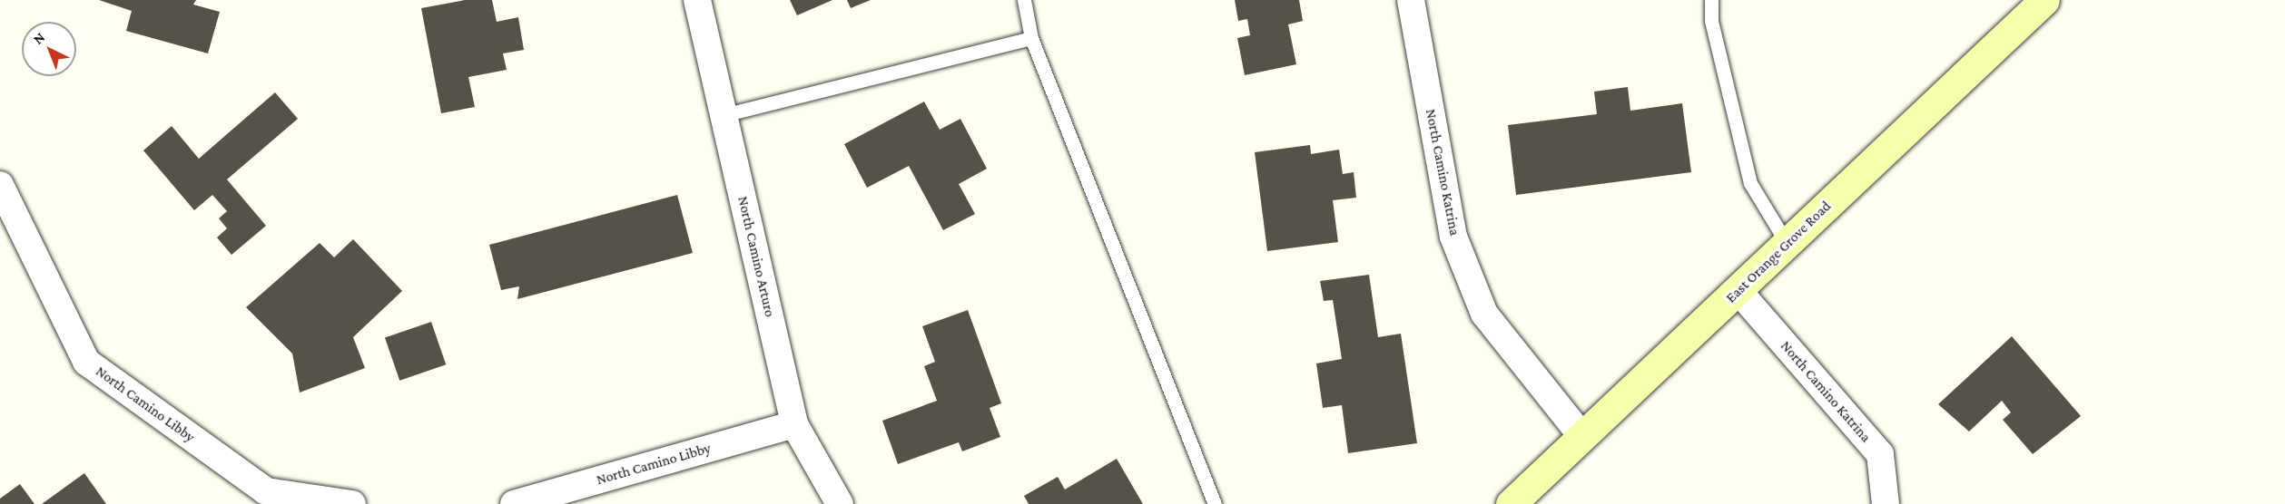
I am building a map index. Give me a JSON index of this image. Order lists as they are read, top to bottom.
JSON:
{
  "streets": {
    "main road": ["East Orange Grove Road"],
    "street": ["North Camino Katrina", "North Camino Arturo", "North Camino Libby"]
  },
  "crossings": [
    ["North Camino Katrina", "East Orange Grove Road"],
    ["North Camino Arturo", "North Camino Libby"]
  ],
  "north": "top left"
}
